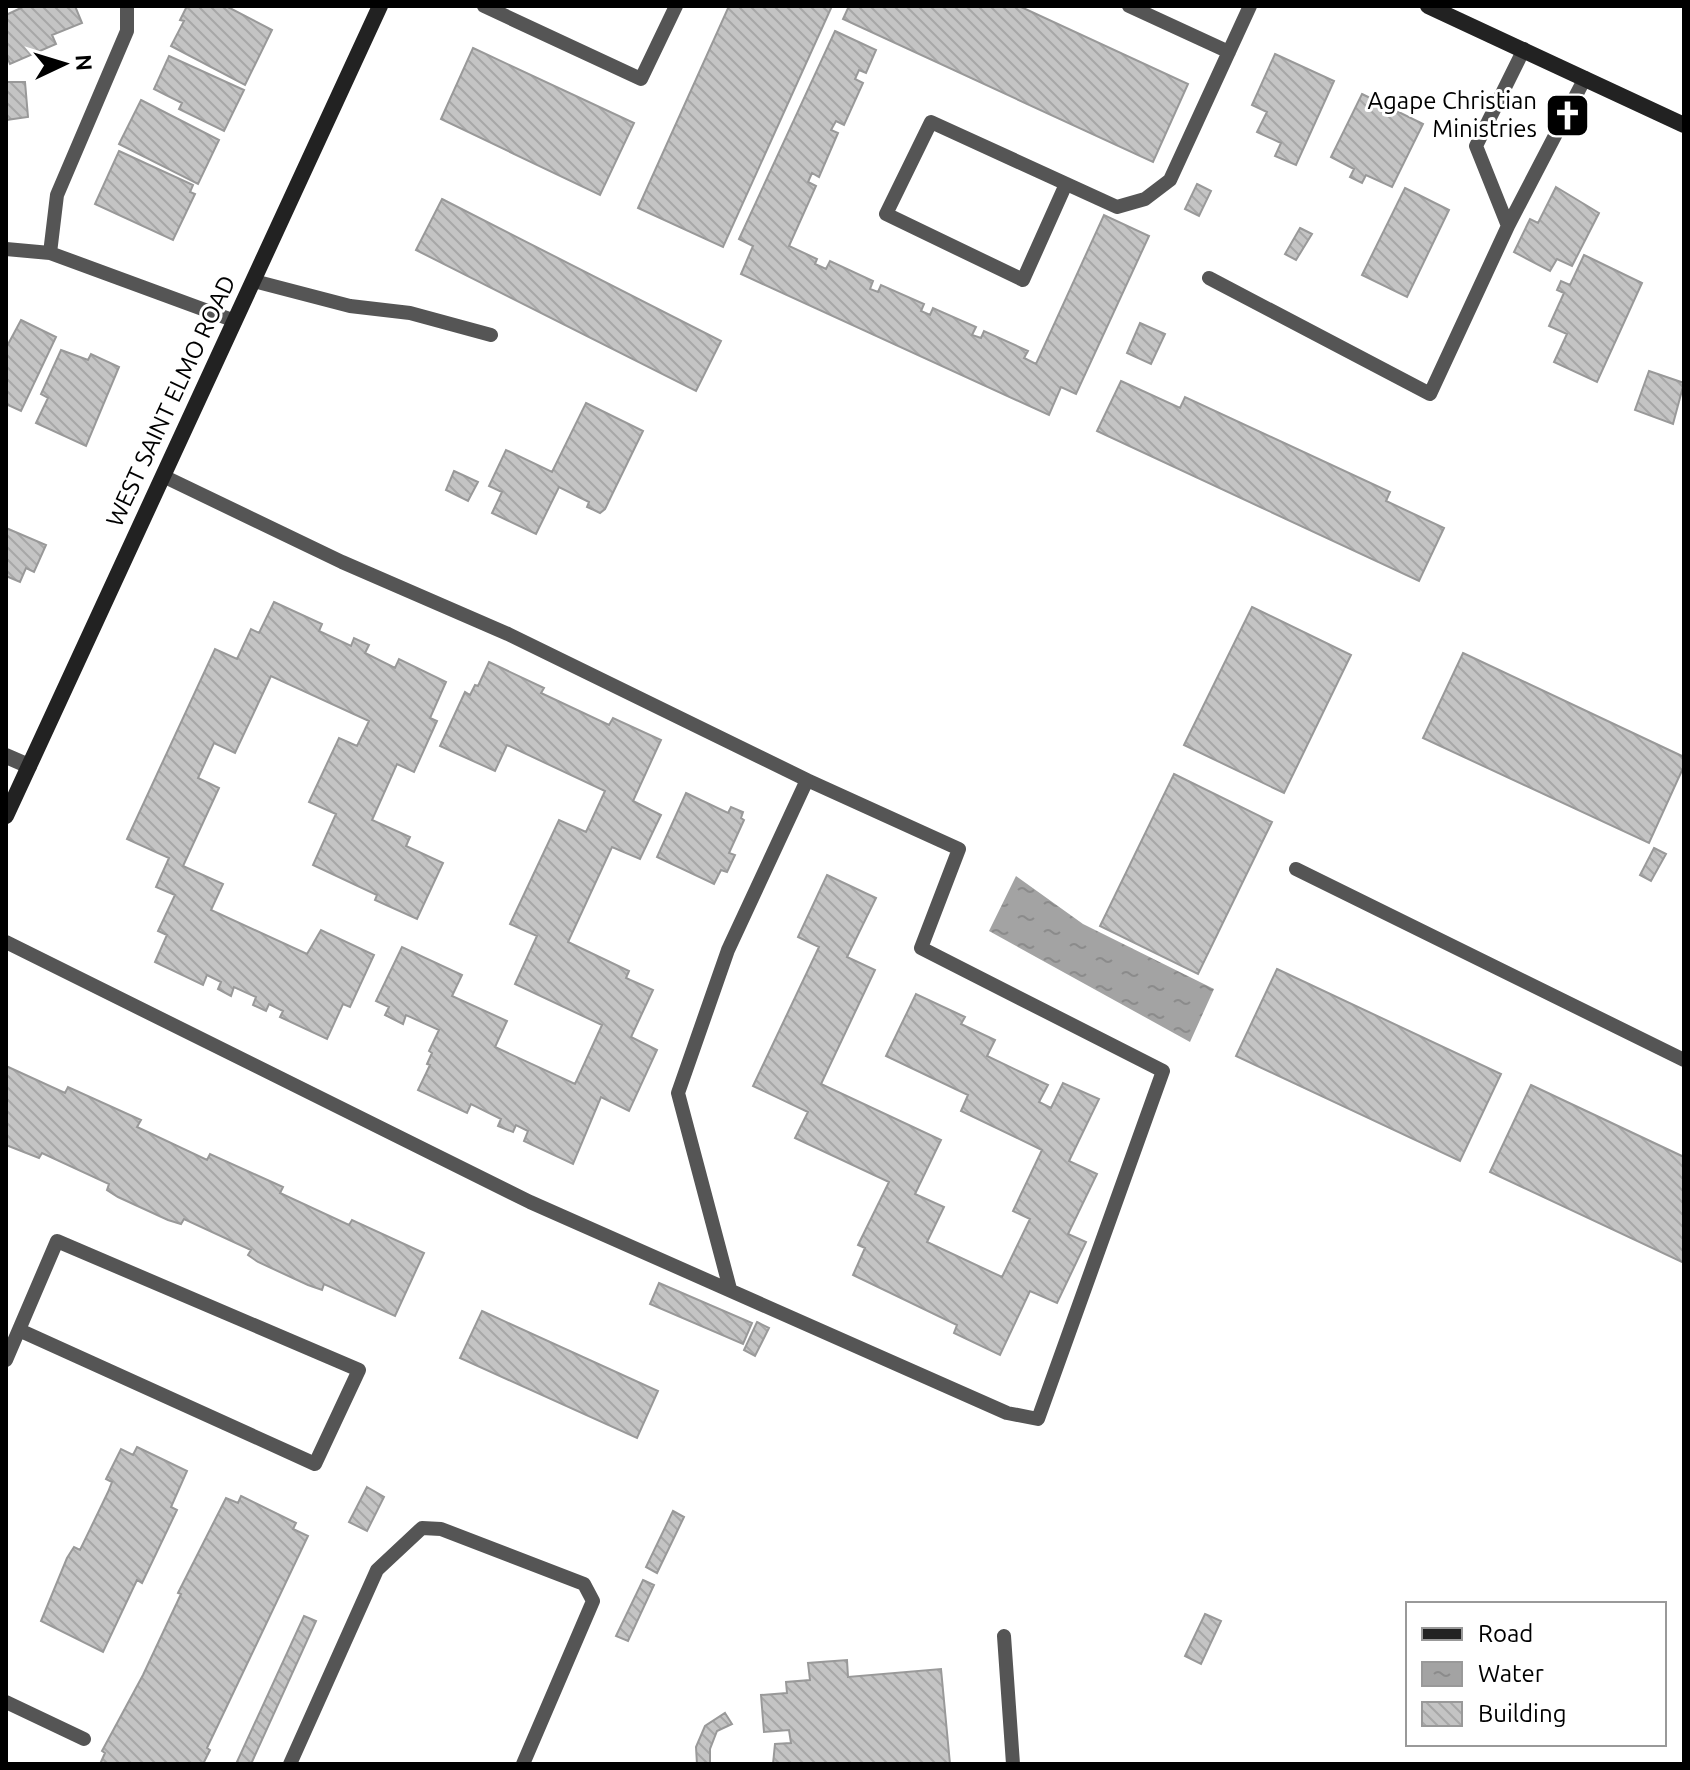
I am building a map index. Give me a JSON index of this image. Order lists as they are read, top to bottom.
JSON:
{
  "streets": {
    "street": ["WEST SAINT ELMO ROAD"]
  },
  "places": {
    "church": ["Agape Christian Ministries"]
  },
  "legend": ["Road", "Water", "Building"],
  "north": "right"
}
